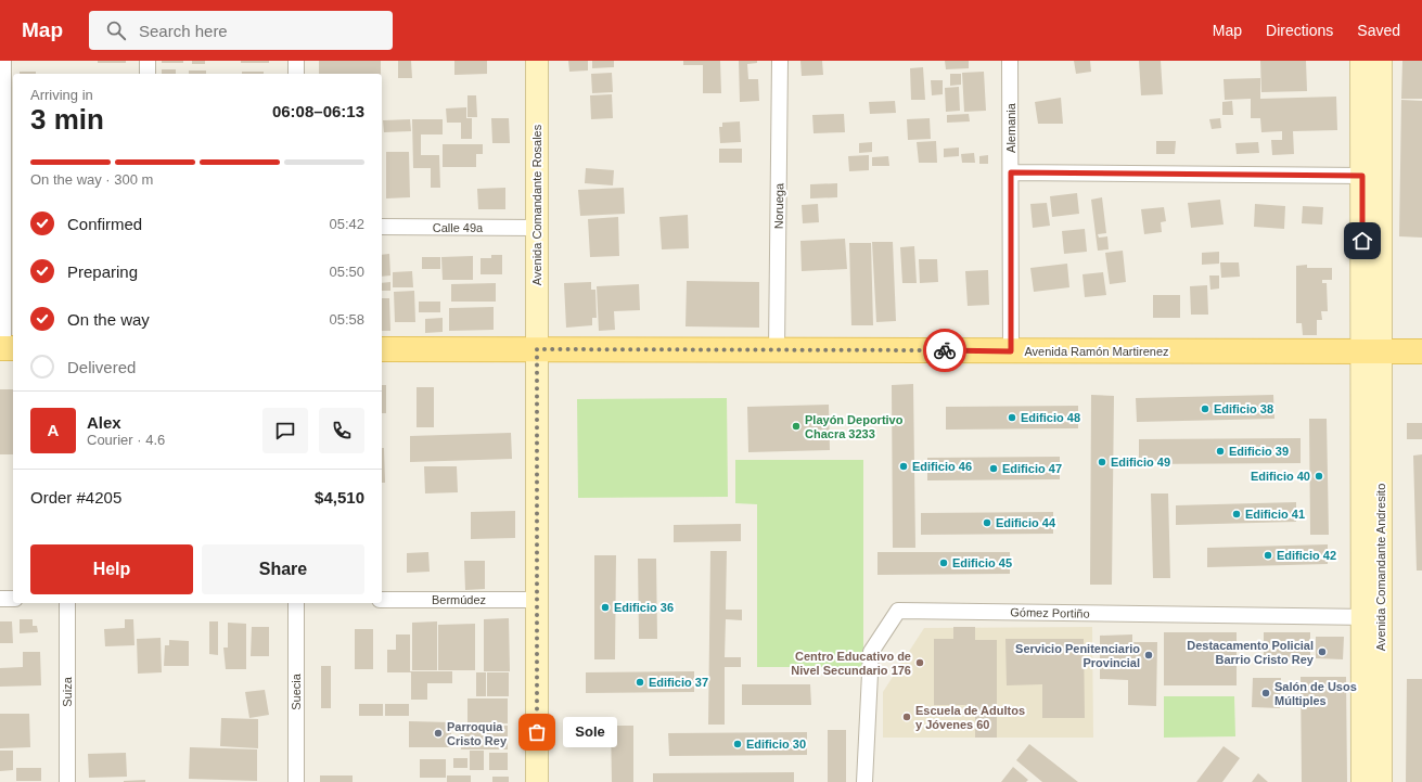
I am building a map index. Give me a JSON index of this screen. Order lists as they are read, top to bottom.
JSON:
{
  "streets": {
    "main road": ["Avenida Comandante Rosales", "Avenida Ramón Martirenez", "Avenida Comandante Andresito"],
    "street": [
      "Alemania",
      "Noruega",
      "Calle 49a",
      "Bermúdez",
      "Gómez Portiño",
      "Suiza",
      "Suecia"
    ]
  },
  "crossings": [
    ["Alemania", "Avenida Ramón Martirenez"],
    ["Avenida Comandante Rosales", "Calle 49a"],
    ["Avenida Comandante Rosales", "Avenida Ramón Martirenez"],
    ["Avenida Comandante Rosales", "Bermúdez"],
    ["Noruega", "Avenida Ramón Martirenez"],
    ["Avenida Ramón Martirenez", "Avenida Comandante Andresito"],
    ["Avenida Comandante Andresito", "Gómez Portiño"]
  ],
  "places": [
    "Edificio 38",
    "Edificio 48",
    "Playón Deportivo Chacra 3233",
    "Edificio 39",
    "Edificio 49",
    "Edificio 46",
    "Edificio 47",
    "Edificio 40",
    "Edificio 41",
    "Edificio 44",
    "Edificio 42",
    "Edificio 45",
    "Edificio 36",
    "Destacamento Policial Barrio Cristo Rey",
    "Servicio Penitenciario Provincial",
    "Centro Educativo de Nivel Secundario 176",
    "Edificio 37",
    "Salón de Usos Múltiples",
    "Escuela de Adultos y Jóvenes 60",
    "Sole",
    "Parroquia Cristo Rey",
    "Edificio 30"
  ],
  "page": {
    "header": "Map",
    "search": "Search here",
    "nav": ["Map", "Directions", "Saved"],
    "heading": ["3 min", "Arriving in", "06:08–06:13"],
    "panel": [
      "Alex",
      "Courier · 4.6",
      "Order #4205",
      "$4,510"
    ],
    "bar": "On the way · 300 m",
    "list": [
      ["Confirmed", "05:42"],
      ["Preparing", "05:50"],
      ["On the way", "05:58"],
      "Delivered"
    ],
    "round": "A",
    "buttons": ["Help", "Share"],
    "bubble": "Sole"
  }
}
